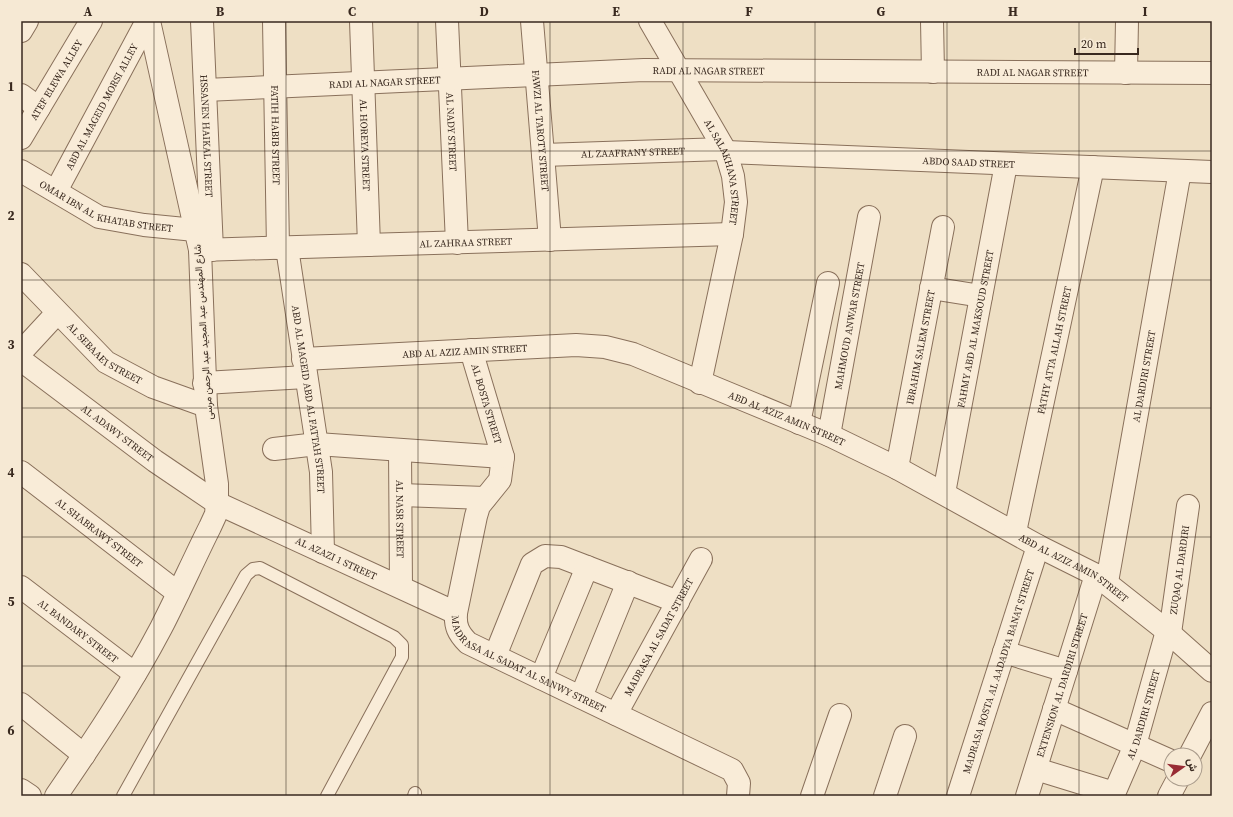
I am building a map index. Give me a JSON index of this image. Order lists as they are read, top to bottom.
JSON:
{
  "streets": {
    "street": [
      "RADI AL NAGAR STREET",
      "ATEF ELEWA ALLEY",
      "ABD AL MAGEID MORSI ALLEY",
      "FAWZI AL TAROTY STREET",
      "AL NADY STREET",
      "FATIH HABIB STREET",
      "HSSANEN HAIKAL STREET",
      "AL HOREYA STREET",
      "AL ZAAFRANY STREET",
      "ABDO SAAD STREET",
      "AL SALAKHANA STREET",
      "OMAR IBN AL KHATAB STREET",
      "AL ZAHRAA STREET",
      "MAHMOUD ANWAR STREET",
      "FAHMY ABD AL MAKSOUD STREET",
      "شارع المهندس عبد المجيد عبد الرحمن مرسى",
      "IBRAHIM SALEM STREET",
      "FATHY ATTA ALLAH STREET",
      "ABD AL AZIZ AMIN STREET",
      "AL SEBAAEI STREET",
      "AL DARDIRI STREET",
      "ABD AL MAGEID ABD AL FATTAH STREET",
      "AL BOSTA STREET",
      "AL ADAWY STREET",
      "AL NASR STREET",
      "AL SHABRAWY STREET",
      "AL AZAZI 1 STREET",
      "ZUQAQ AL DARDIRI",
      "AL BANDARY STREET",
      "MADRASA AL SADAT STREET",
      "MADRASA AL SADAT AL SANWY STREET",
      "MADRASA BOSTA AL AADADYA BANAT STREET",
      "EXTENSION AL DARDIRI STREET"
    ]
  },
  "crossings": [
    ["RADI AL NAGAR STREET", "FAWZI AL TAROTY STREET"],
    ["RADI AL NAGAR STREET", "AL NADY STREET"],
    ["RADI AL NAGAR STREET", "FATIH HABIB STREET"],
    ["RADI AL NAGAR STREET", "HSSANEN HAIKAL STREET"],
    ["RADI AL NAGAR STREET", "AL HOREYA STREET"],
    ["RADI AL NAGAR STREET", "AL SALAKHANA STREET"],
    ["ABD AL MAGEID MORSI ALLEY", "OMAR IBN AL KHATAB STREET"],
    ["ABD AL MAGEID MORSI ALLEY", "شارع المهندس عبد المجيد عبد الرحمن مرسى"],
    ["FAWZI AL TAROTY STREET", "AL ZAAFRANY STREET"],
    ["FAWZI AL TAROTY STREET", "AL ZAHRAA STREET"],
    ["AL NADY STREET", "AL ZAHRAA STREET"],
    ["FATIH HABIB STREET", "AL ZAHRAA STREET"],
    ["FATIH HABIB STREET", "ABD AL MAGEID ABD AL FATTAH STREET"],
    ["HSSANEN HAIKAL STREET", "OMAR IBN AL KHATAB STREET"],
    ["HSSANEN HAIKAL STREET", "AL ZAHRAA STREET"],
    ["HSSANEN HAIKAL STREET", "شارع المهندس عبد المجيد عبد الرحمن مرسى"],
    ["AL HOREYA STREET", "AL ZAHRAA STREET"],
    ["AL ZAAFRANY STREET", "ABDO SAAD STREET"],
    ["AL ZAAFRANY STREET", "AL SALAKHANA STREET"],
    ["ABDO SAAD STREET", "AL SALAKHANA STREET"],
    ["ABDO SAAD STREET", "FAHMY ABD AL MAKSOUD STREET"],
    ["ABDO SAAD STREET", "FATHY ATTA ALLAH STREET"],
    ["ABDO SAAD STREET", "AL DARDIRI STREET"],
    ["AL SALAKHANA STREET", "AL ZAHRAA STREET"],
    ["AL SALAKHANA STREET", "ABD AL AZIZ AMIN STREET"],
    ["OMAR IBN AL KHATAB STREET", "AL ZAHRAA STREET"],
    ["OMAR IBN AL KHATAB STREET", "شارع المهندس عبد المجيد عبد الرحمن مرسى"],
    ["AL ZAHRAA STREET", "شارع المهندس عبد المجيد عبد الرحمن مرسى"],
    ["AL ZAHRAA STREET", "ABD AL MAGEID ABD AL FATTAH STREET"],
    ["MAHMOUD ANWAR STREET", "ABD AL AZIZ AMIN STREET"],
    ["FAHMY ABD AL MAKSOUD STREET", "ABD AL AZIZ AMIN STREET"],
    ["شارع المهندس عبد المجيد عبد الرحمن مرسى", "ABD AL AZIZ AMIN STREET"],
    ["شارع المهندس عبد المجيد عبد الرحمن مرسى", "AL SEBAAEI STREET"],
    ["شارع المهندس عبد المجيد عبد الرحمن مرسى", "AL ADAWY STREET"],
    ["شارع المهندس عبد المجيد عبد الرحمن مرسى", "AL SHABRAWY STREET"],
    ["شارع المهندس عبد المجيد عبد الرحمن مرسى", "AL AZAZI 1 STREET"],
    ["شارع المهندس عبد المجيد عبد الرحمن مرسى", "AL BANDARY STREET"],
    ["IBRAHIM SALEM STREET", "ABD AL AZIZ AMIN STREET"],
    ["FATHY ATTA ALLAH STREET", "ABD AL AZIZ AMIN STREET"],
    ["ABD AL AZIZ AMIN STREET", "AL DARDIRI STREET"],
    ["ABD AL AZIZ AMIN STREET", "ABD AL MAGEID ABD AL FATTAH STREET"],
    ["ABD AL AZIZ AMIN STREET", "AL BOSTA STREET"],
    ["ABD AL AZIZ AMIN STREET", "ZUQAQ AL DARDIRI"],
    ["ABD AL AZIZ AMIN STREET", "MADRASA BOSTA AL AADADYA BANAT STREET"],
    ["ABD AL AZIZ AMIN STREET", "EXTENSION AL DARDIRI STREET"],
    ["AL DARDIRI STREET", "ZUQAQ AL DARDIRI"],
    ["AL DARDIRI STREET", "EXTENSION AL DARDIRI STREET"],
    ["ABD AL MAGEID ABD AL FATTAH STREET", "AL AZAZI 1 STREET"],
    ["AL BOSTA STREET", "MADRASA AL SADAT AL SANWY STREET"],
    ["AL ADAWY STREET", "AL AZAZI 1 STREET"],
    ["AL NASR STREET", "AL AZAZI 1 STREET"],
    ["AL AZAZI 1 STREET", "MADRASA AL SADAT AL SANWY STREET"],
    ["MADRASA AL SADAT STREET", "MADRASA AL SADAT AL SANWY STREET"]
  ],
  "scale_bar": "20 m",
  "north": "right",
  "grid": {
    "columns": [
      "A",
      "B",
      "C",
      "D",
      "E",
      "F",
      "G",
      "H",
      "I"
    ],
    "rows": [
      "1",
      "2",
      "3",
      "4",
      "5",
      "6"
    ]
  }
}
